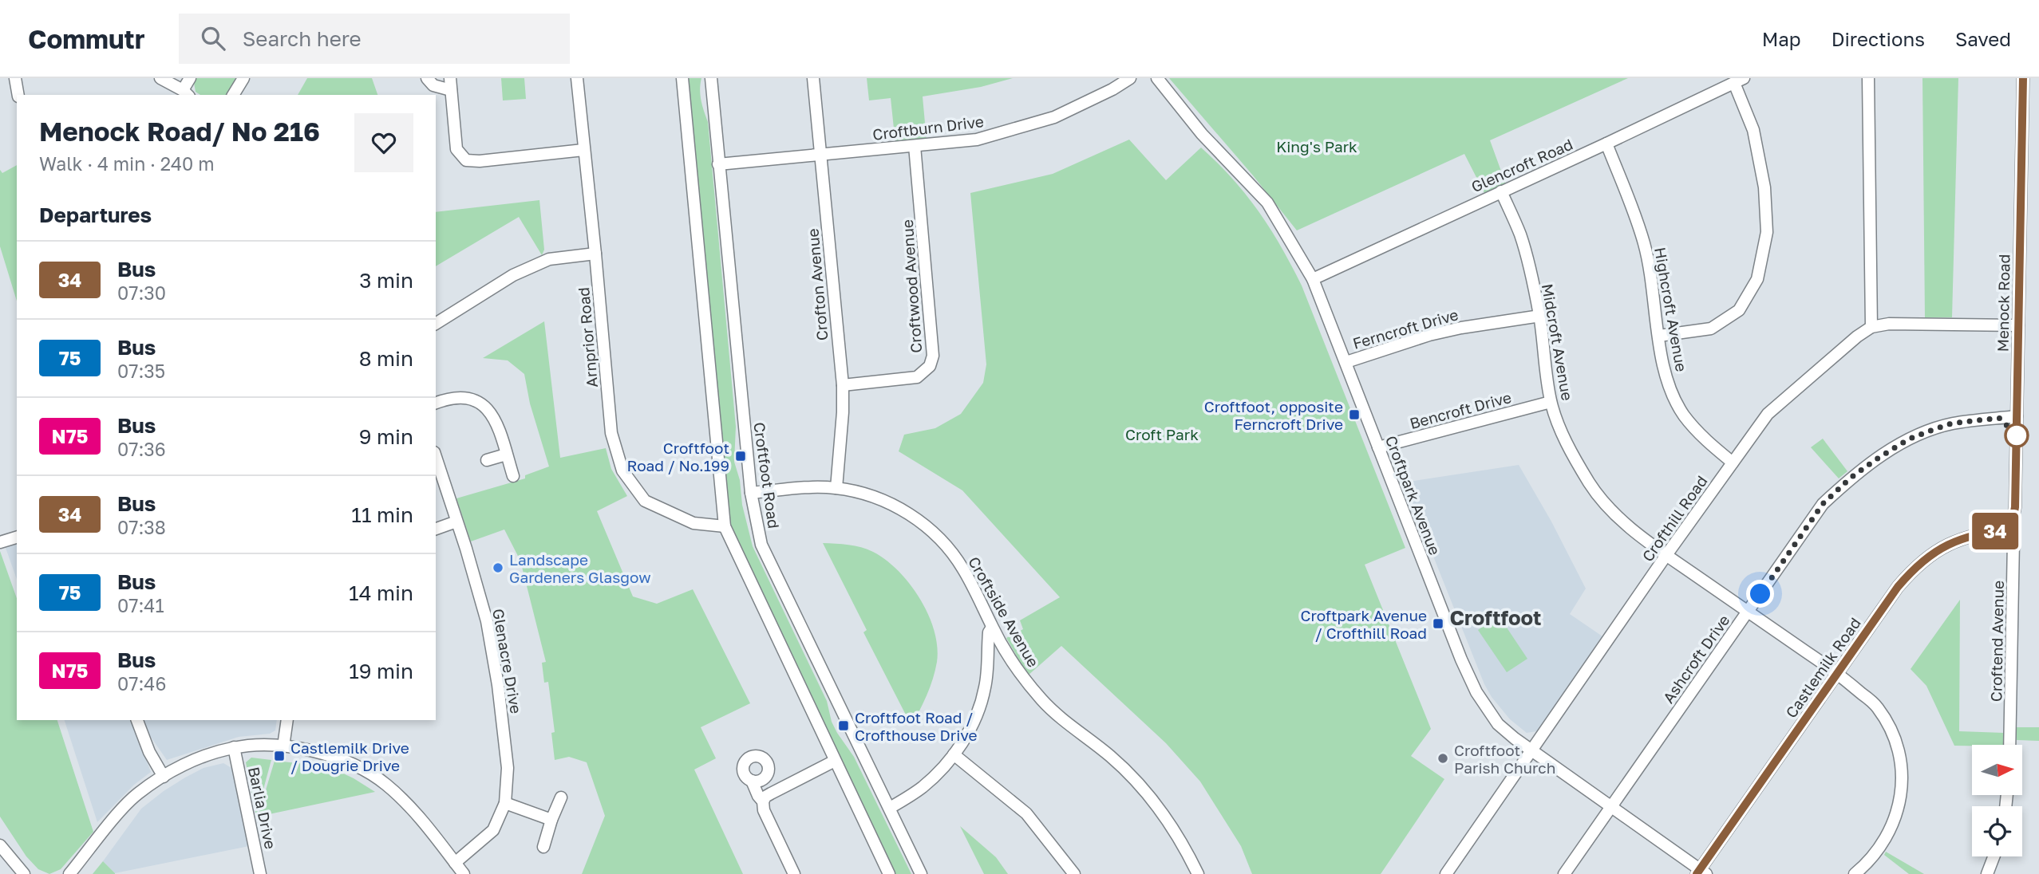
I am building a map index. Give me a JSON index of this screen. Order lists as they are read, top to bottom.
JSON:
{
  "streets": {
    "street": [
      "Croftburn Drive",
      "Glencroft Road",
      "Crofton Avenue",
      "Croftwood Avenue",
      "Menock Road",
      "Highcroft Avenue",
      "Ferncroft Drive",
      "Arnprior Road",
      "Midcroft Avenue",
      "Bencroft Drive",
      "Croftfoot Road",
      "Croftpark Avenue",
      "Crofthill Road",
      "Croftside Avenue",
      "Croftend Avenue",
      "Ashcroft Drive",
      "Glenacre Drive",
      "Castlemilk Road",
      "Barlia Drive"
    ]
  },
  "crossings": [
    ["Croftburn Drive", "Crofton Avenue"],
    ["Croftburn Drive", "Croftwood Avenue"],
    ["Croftburn Drive", "Croftfoot Road"],
    ["Glencroft Road", "Highcroft Avenue"],
    ["Glencroft Road", "Midcroft Avenue"],
    ["Glencroft Road", "Croftpark Avenue"],
    ["Crofton Avenue", "Croftwood Avenue"],
    ["Crofton Avenue", "Croftside Avenue"],
    ["Menock Road", "Croftend Avenue"],
    ["Menock Road", "Ashcroft Drive"],
    ["Menock Road", "Castlemilk Road"],
    ["Highcroft Avenue", "Crofthill Road"],
    ["Ferncroft Drive", "Midcroft Avenue"],
    ["Ferncroft Drive", "Croftpark Avenue"],
    ["Midcroft Avenue", "Bencroft Drive"],
    ["Midcroft Avenue", "Crofthill Road"],
    ["Midcroft Avenue", "Ashcroft Drive"],
    ["Midcroft Avenue", "Castlemilk Road"],
    ["Bencroft Drive", "Croftpark Avenue"],
    ["Croftfoot Road", "Croftside Avenue"],
    ["Croftpark Avenue", "Crofthill Road"],
    ["Croftpark Avenue", "Ashcroft Drive"],
    ["Croftpark Avenue", "Castlemilk Road"],
    ["Croftend Avenue", "Castlemilk Road"]
  ],
  "districts": ["Croftfoot"],
  "parks": ["King's Park", "Croft Park"],
  "places": {
    "transit": [
      "Croftfoot, opposite Ferncroft Drive",
      "Croftfoot Road / No.199",
      "Croftpark Avenue / Crofthill Road",
      "Croftfoot Road / Crofthouse Drive",
      "Castlemilk Drive / Dougrie Drive"
    ],
    "other": ["Landscape Gardeners Glasgow", "Croftfoot Parish Church"]
  },
  "lines": ["bus line 34"],
  "north": "right",
  "page": {
    "header": "Commutr",
    "search": "Search here",
    "nav": ["Map", "Directions", "Saved"],
    "on_map": "34",
    "heading": [
      ["Menock Road/ No 216", "Walk · 4 min · 240 m"],
      "Departures"
    ],
    "list": [
      {
        "mark": "34",
        "name": "Bus",
        "note": "07:30",
        "value": "3 min"
      },
      {
        "mark": "75",
        "name": "Bus",
        "note": "07:35",
        "value": "8 min"
      },
      {
        "mark": "N75",
        "name": "Bus",
        "note": "07:36",
        "value": "9 min"
      },
      {
        "mark": "34",
        "name": "Bus",
        "note": "07:38",
        "value": "11 min"
      },
      {
        "mark": "75",
        "name": "Bus",
        "note": "07:41",
        "value": "14 min"
      },
      {
        "mark": "N75",
        "name": "Bus",
        "note": "07:46",
        "value": "19 min"
      }
    ]
  }
}
